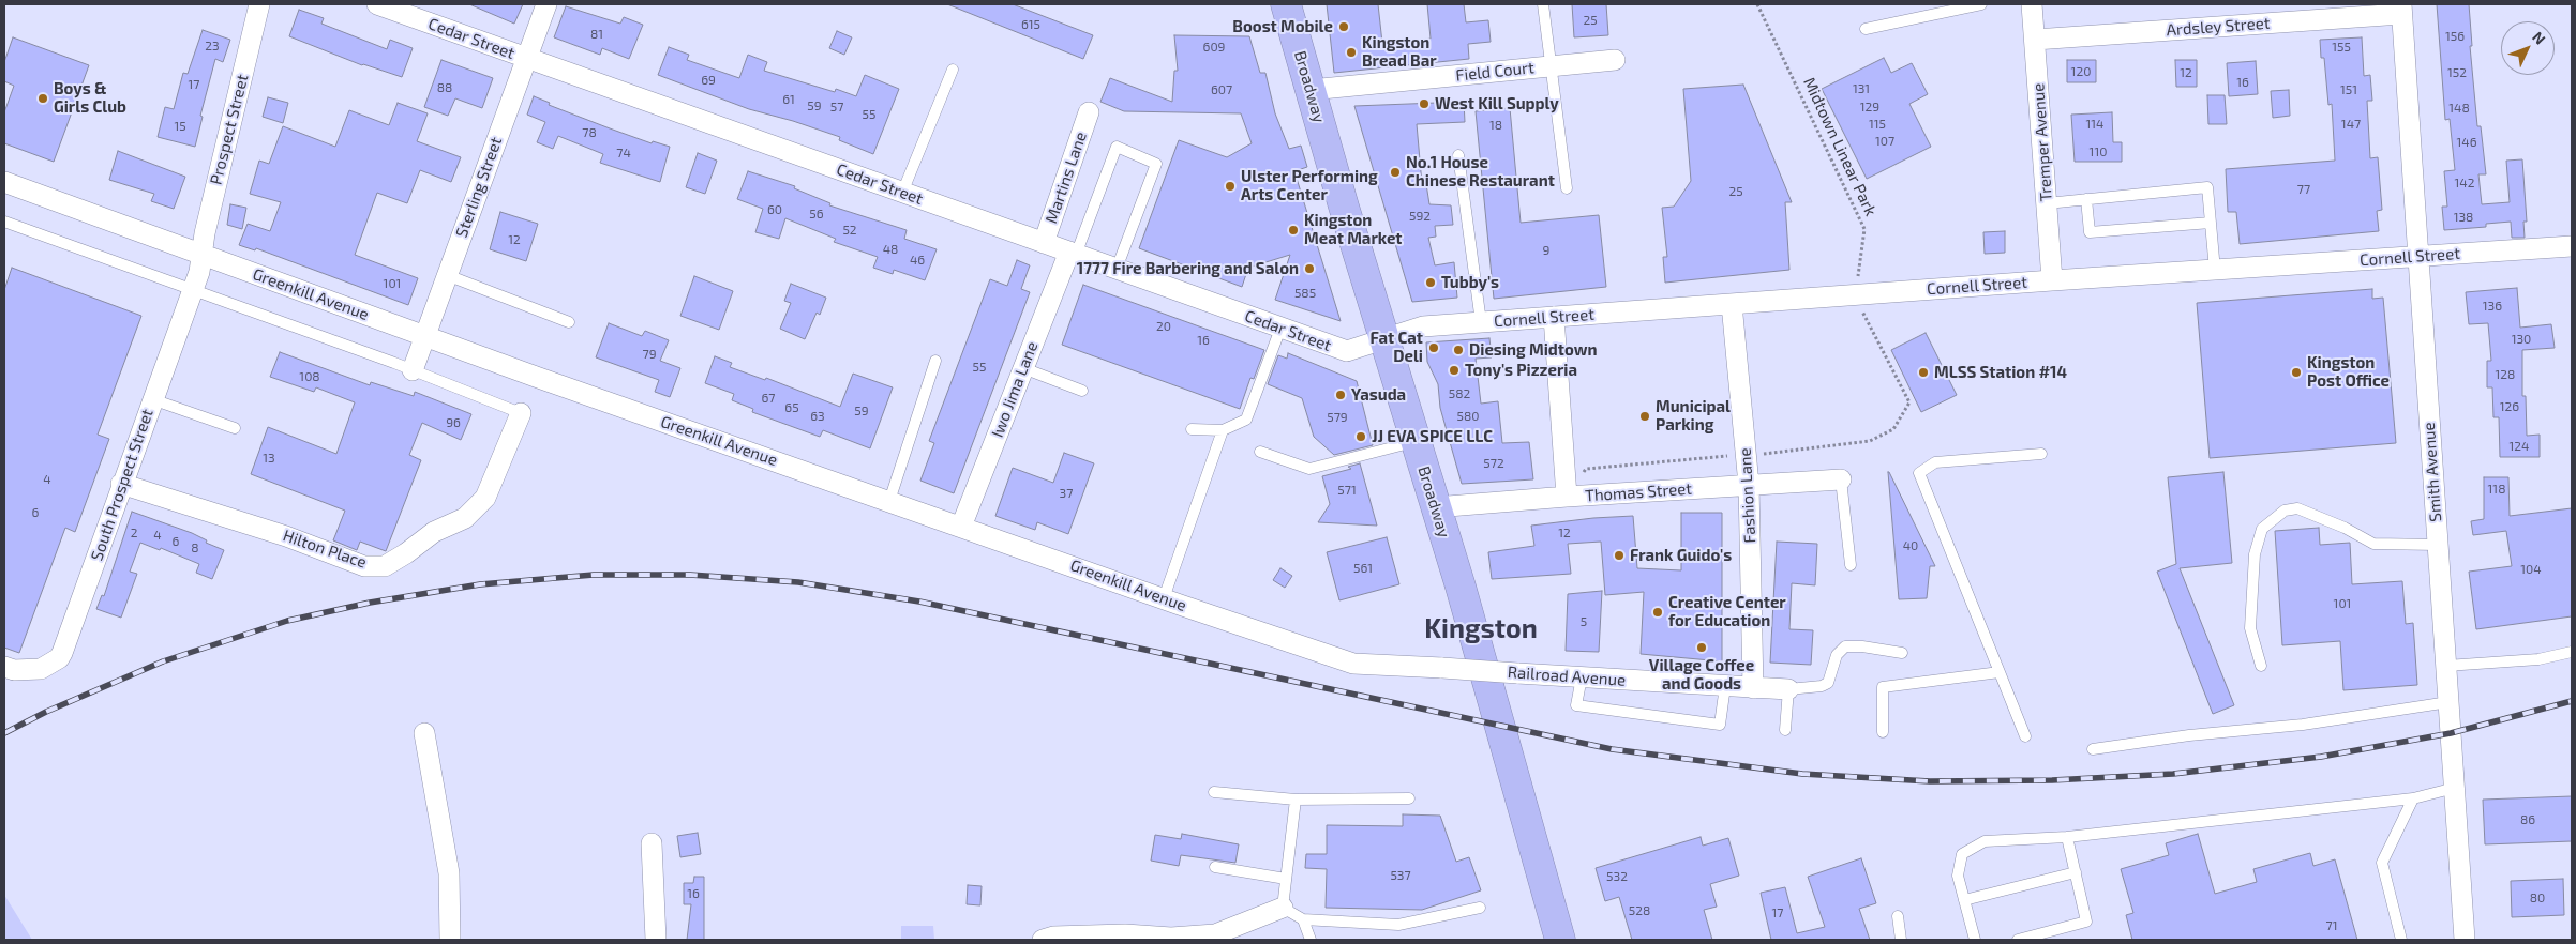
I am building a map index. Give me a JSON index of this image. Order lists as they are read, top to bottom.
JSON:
{
  "streets": {
    "highway": ["Broadway"],
    "street": [
      "Ardsley Street",
      "Cedar Street",
      "Field Court",
      "Prospect Street",
      "Tremper Avenue",
      "Martins Lane",
      "Sterling Street",
      "Cornell Street",
      "Greenkill Avenue",
      "Iwo Jima Lane",
      "Smith Avenue",
      "South Prospect Street",
      "Thomas Street",
      "Fashion Lane",
      "Hilton Place",
      "Railroad Avenue"
    ],
    "path": ["Midtown Linear Park"]
  },
  "crossings": [
    ["Ardsley Street", "Tremper Avenue"],
    ["Ardsley Street", "Smith Avenue"],
    ["Cedar Street", "Broadway"],
    ["Cedar Street", "Martins Lane"],
    ["Cedar Street", "Sterling Street"],
    ["Cedar Street", "Cornell Street"],
    ["Cedar Street", "Iwo Jima Lane"],
    ["Field Court", "Broadway"],
    ["Broadway", "Cornell Street"],
    ["Broadway", "Thomas Street"],
    ["Prospect Street", "Greenkill Avenue"],
    ["Prospect Street", "South Prospect Street"],
    ["Tremper Avenue", "Cornell Street"],
    ["Midtown Linear Park", "Cornell Street"],
    ["Midtown Linear Park", "Fashion Lane"],
    ["Sterling Street", "Greenkill Avenue"],
    ["Cornell Street", "Smith Avenue"],
    ["Cornell Street", "Fashion Lane"],
    ["Greenkill Avenue", "Iwo Jima Lane"],
    ["Greenkill Avenue", "South Prospect Street"],
    ["Greenkill Avenue", "Railroad Avenue"],
    ["South Prospect Street", "Hilton Place"],
    ["Thomas Street", "Fashion Lane"],
    ["Fashion Lane", "Railroad Avenue"]
  ],
  "districts": ["Kingston"],
  "places": [
    "Boost Mobile",
    "Kingston Bread Bar",
    "Boys & Girls Club",
    "West Kill Supply",
    "No.1 House Chinese Restaurant",
    "Ulster Performing Arts Center",
    "Kingston Meat Market",
    "1777 Fire Barbering and Salon",
    "Tubby's",
    "Fat Cat Deli",
    "Diesing Midtown",
    "Tony's Pizzeria",
    "MLSS Station #14",
    "Kingston Post Office",
    "Yasuda",
    "Municipal Parking",
    "JJ EVA SPICE LLC",
    "Frank Guido's",
    "Creative Center for Education",
    "Village Coffee and Goods"
  ],
  "house_numbers": [
    "25",
    "615",
    "81",
    "156",
    "23",
    "609",
    "155",
    "120",
    "12",
    "152",
    "69",
    "16",
    "17",
    "88",
    "131",
    "607",
    "151",
    "61",
    "59",
    "57",
    "129",
    "148",
    "55",
    "115",
    "114",
    "147",
    "18",
    "15",
    "78",
    "107",
    "146",
    "110",
    "74",
    "142",
    "77",
    "25",
    "60",
    "56",
    "592",
    "138",
    "52",
    "12",
    "48",
    "9",
    "46",
    "101",
    "585",
    "136",
    "20",
    "130",
    "16",
    "79",
    "55",
    "128",
    "108",
    "582",
    "67",
    "126",
    "65",
    "59",
    "63",
    "580",
    "579",
    "96",
    "124",
    "13",
    "572",
    "4",
    "118",
    "571",
    "37",
    "6",
    "2",
    "12",
    "4",
    "6",
    "40",
    "8",
    "561",
    "104",
    "101",
    "5",
    "86",
    "537",
    "532",
    "16",
    "80",
    "528",
    "17",
    "71"
  ],
  "north": "top right"
}
